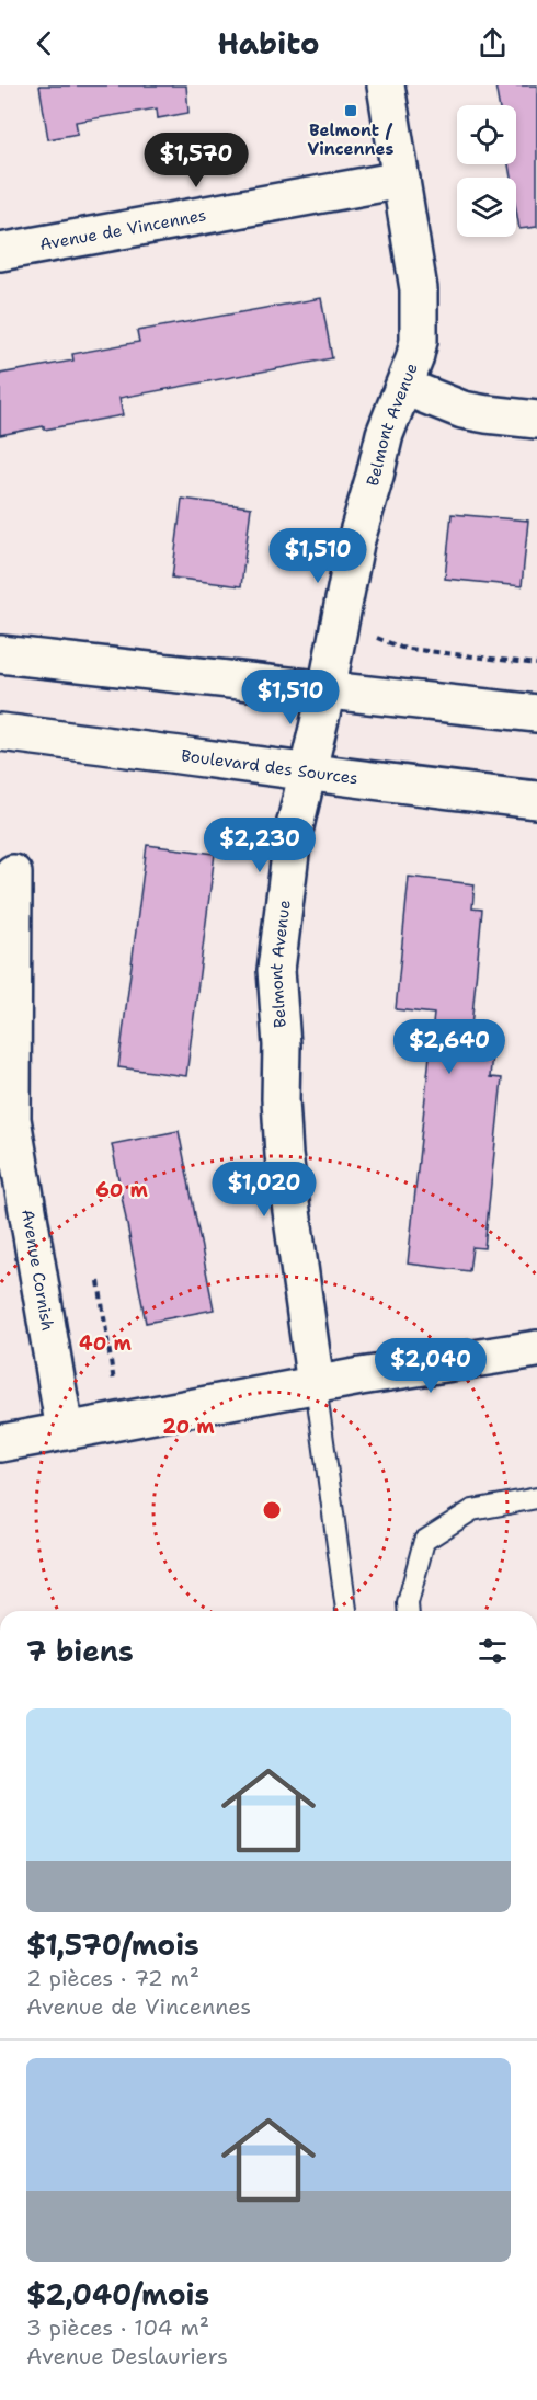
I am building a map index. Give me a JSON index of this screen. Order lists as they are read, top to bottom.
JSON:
{
  "streets": {
    "street": [
      "Avenue de Vincennes",
      "Belmont Avenue",
      "Boulevard des Sources",
      "Avenue Cornish"
    ]
  },
  "crossings": [
    ["Avenue de Vincennes", "Belmont Avenue"],
    ["Belmont Avenue", "Boulevard des Sources"]
  ],
  "places": {
    "transit": ["Belmont / Vincennes"]
  },
  "page": {
    "header": "Habito",
    "price": [
      "$1,570",
      "$1,510",
      "$1,510",
      "$2,230",
      "$2,640",
      "$1,020",
      "$2,040"
    ],
    "heading": "7 biens",
    "list": [
      {
        "name": "$1,570/mois",
        "note": "2 pièces · 72 m² · Avenue de Vincennes"
      },
      {
        "name": "$2,040/mois",
        "note": "3 pièces · 104 m² · Avenue Deslauriers"
      }
    ]
  },
  "rings": ["60 m", "40 m", "20 m"]
}
